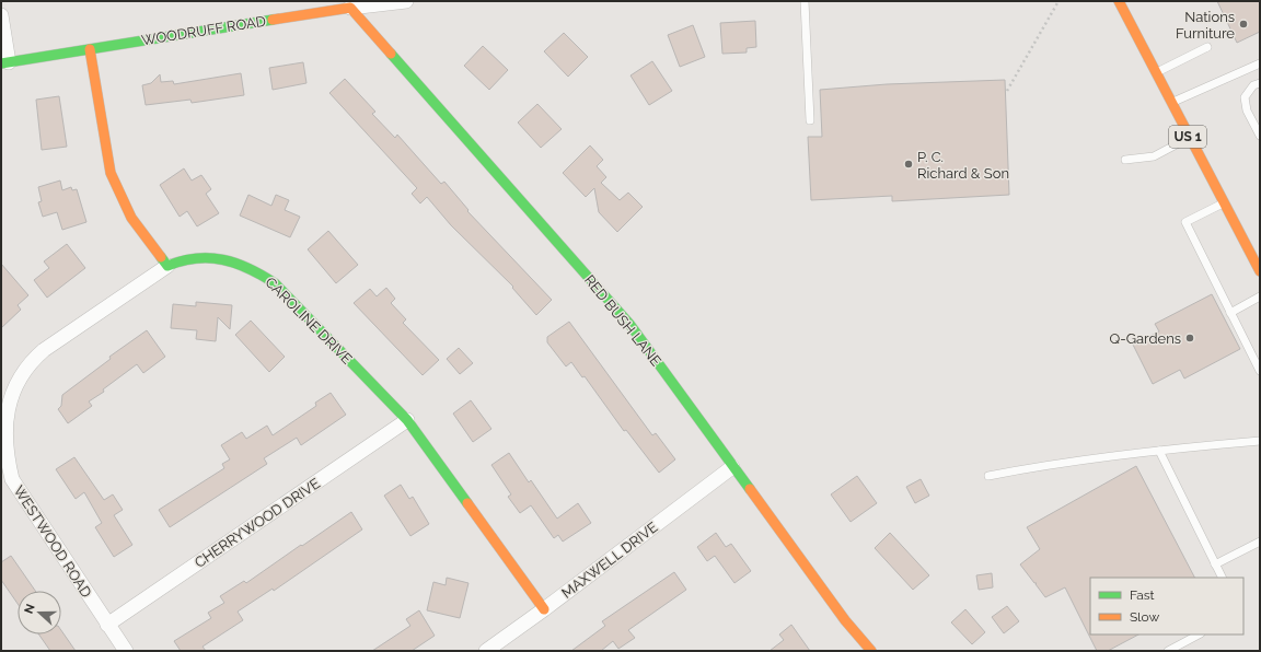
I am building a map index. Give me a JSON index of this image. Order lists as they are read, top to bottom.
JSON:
{
  "streets": {
    "street": [
      "WOODRUFF ROAD",
      "US 1",
      "CAROLINE DRIVE",
      "RED BUSH LANE",
      "CHERRYWOOD DRIVE",
      "WESTWOOD ROAD",
      "MAXWELL DRIVE"
    ]
  },
  "crossings": [
    ["WOODRUFF ROAD", "RED BUSH LANE"],
    ["CAROLINE DRIVE", "CHERRYWOOD DRIVE"],
    ["CAROLINE DRIVE", "WESTWOOD ROAD"],
    ["CAROLINE DRIVE", "MAXWELL DRIVE"],
    ["RED BUSH LANE", "MAXWELL DRIVE"],
    ["CHERRYWOOD DRIVE", "WESTWOOD ROAD"]
  ],
  "places": ["Nations Furniture", "P. C. Richard & Son", "Q-Gardens"],
  "legend": ["Fast", "Slow"],
  "north": "left"
}
